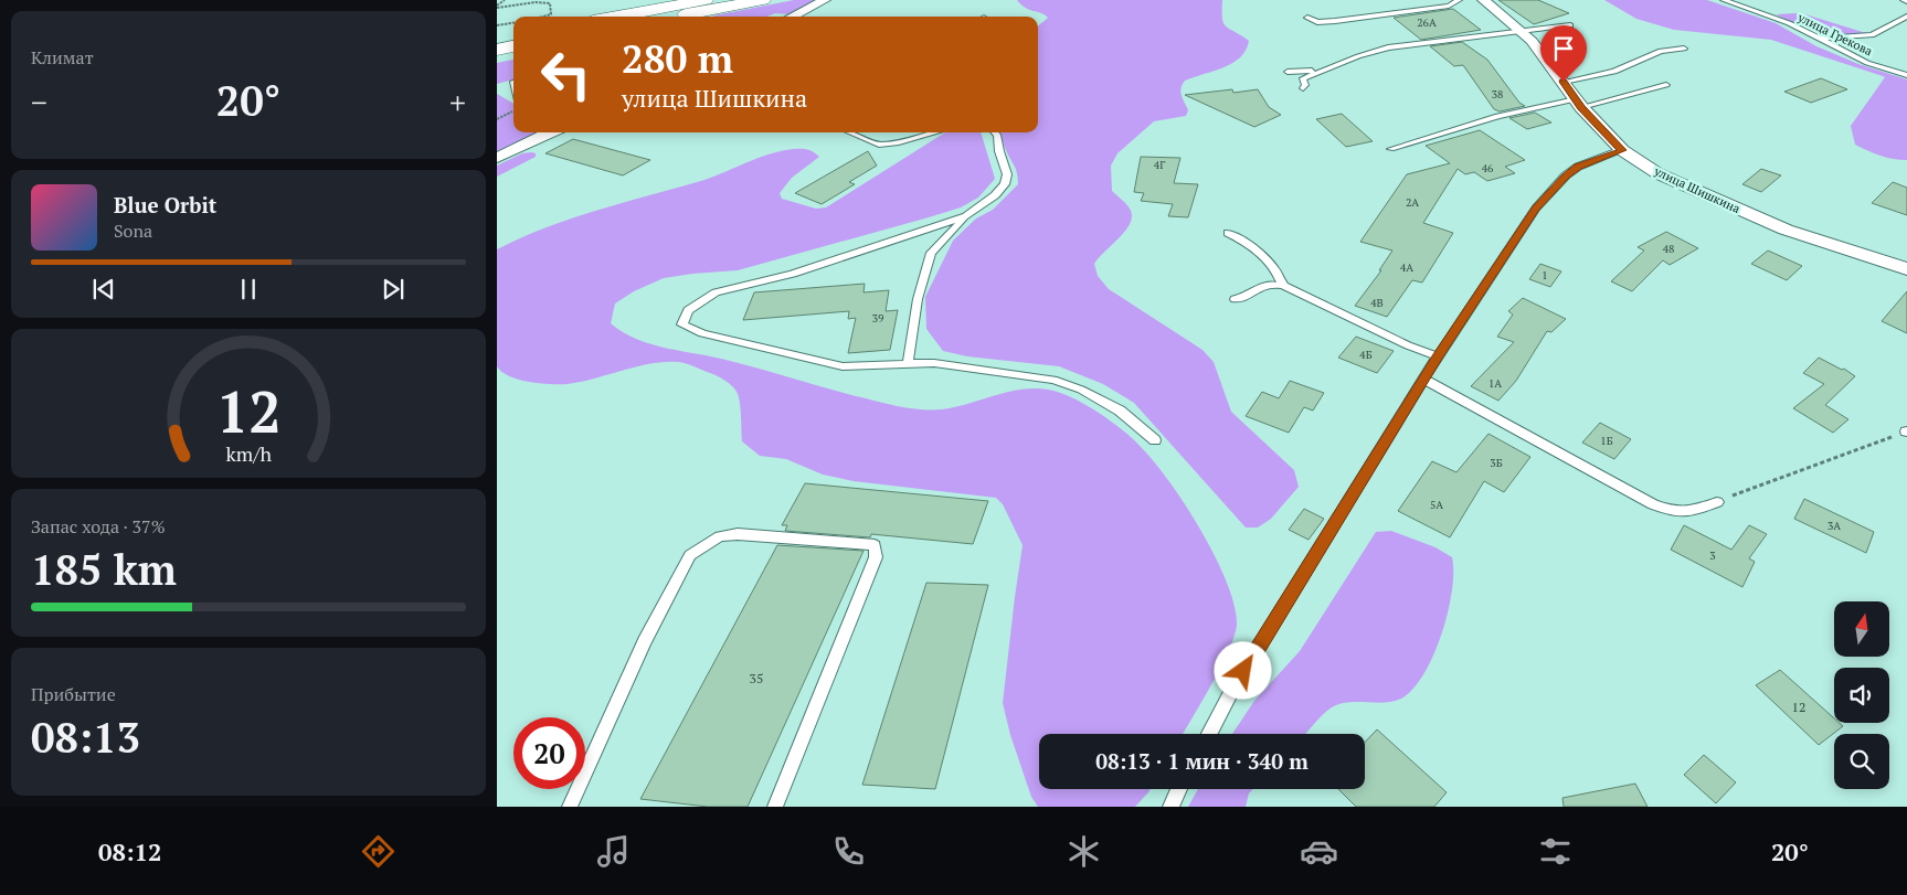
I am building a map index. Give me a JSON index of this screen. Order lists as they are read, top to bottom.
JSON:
{
  "streets": {
    "street": ["улица Шишкина"],
    "lane": ["улица Грекова"]
  },
  "house_numbers": [
    "26А",
    "38",
    "4Г",
    "46",
    "2А",
    "48",
    "4А",
    "1",
    "4В",
    "39",
    "4Б",
    "1А",
    "1Б",
    "3Б",
    "5А",
    "3А",
    "3",
    "35",
    "12"
  ],
  "north": "top",
  "page": {
    "tile": [
      "Климат",
      ["Запас хода · 37%", "185 km"],
      ["Прибытие", "08:13"]
    ],
    "turn": ["280 m", "улица Шишкина"],
    "heat": ["−", "20°", "+"],
    "song": ["Blue Orbit", "Sona"],
    "limit": "20",
    "trip": "08:13 · 1 мин · 340 m",
    "tabs": ["08:12", "20°"],
    "gauge": ["12", "km/h"]
  }
}
